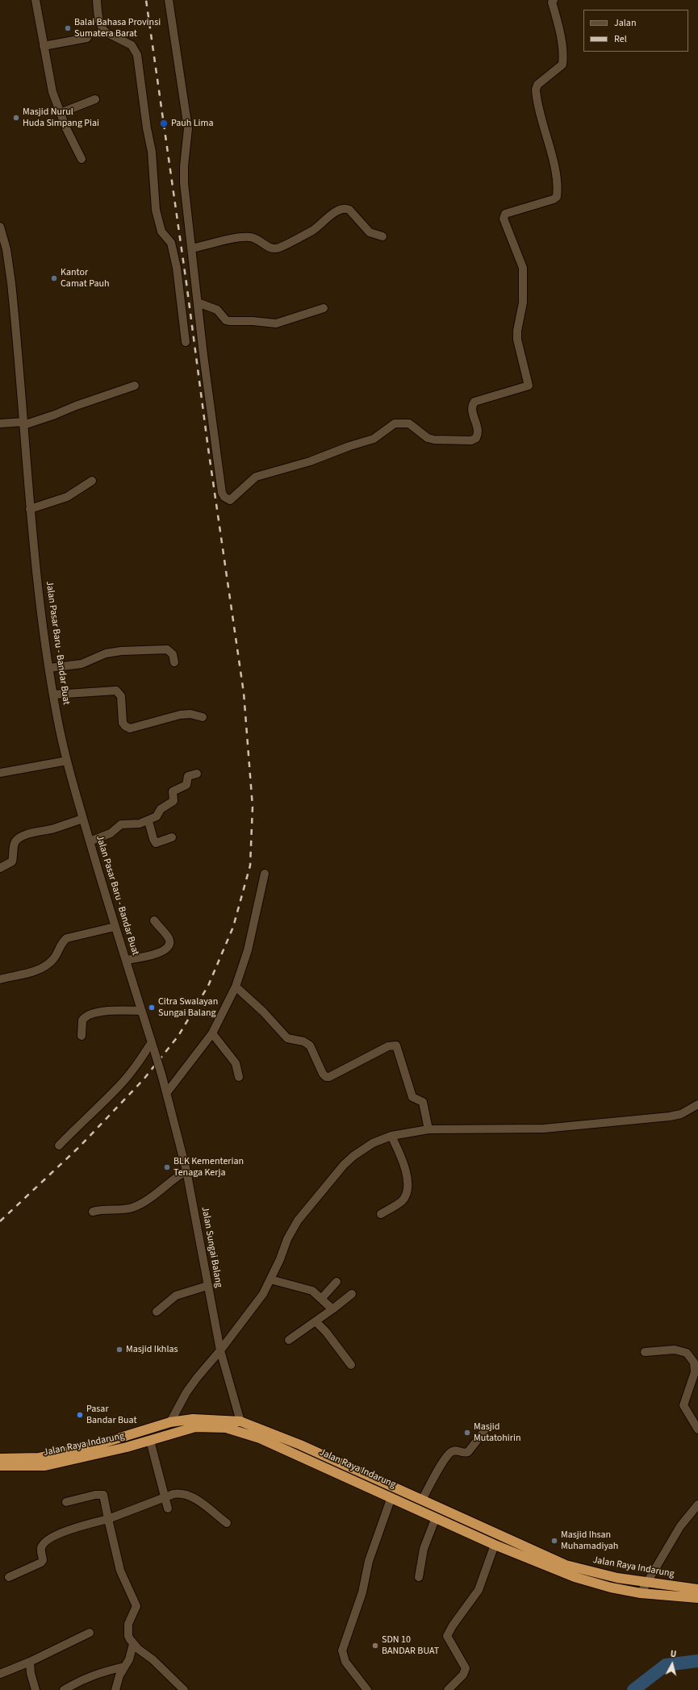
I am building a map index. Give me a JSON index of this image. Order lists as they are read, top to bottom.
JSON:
{
  "streets": {
    "highway": ["Jalan Raya Indarung"],
    "street": ["Jalan Pasar Baru - Bandar Buat", "Jalan Sungai Balang"]
  },
  "crossings": [
    ["Jalan Pasar Baru - Bandar Buat", "Jalan Sungai Balang"],
    ["Jalan Sungai Balang", "Jalan Raya Indarung"]
  ],
  "places": [
    "Balai Bahasa Provinsi Sumatera Barat",
    "Masjid Nurul Huda Simpang Piai",
    "Pauh Lima",
    "Kantor Camat Pauh",
    "Citra Swalayan Sungai Balang",
    "BLK Kementerian Tenaga Kerja",
    "Masjid Ikhlas",
    "Pasar Bandar Buat",
    "Masjid Mutatohirin",
    "Masjid Ihsan Muhamadiyah",
    "SDN 10 BANDAR BUAT"
  ],
  "legend": ["Jalan", "Rel"],
  "north": "top"
}
